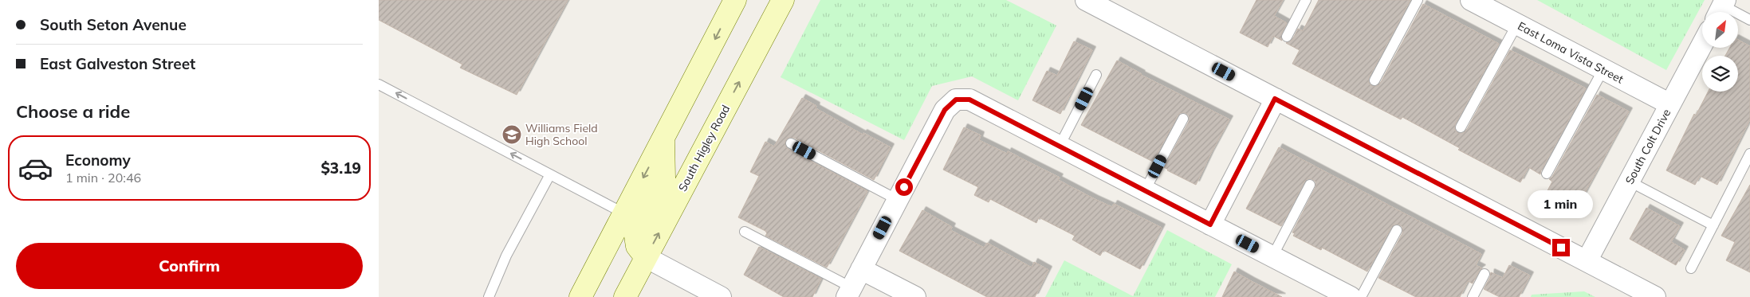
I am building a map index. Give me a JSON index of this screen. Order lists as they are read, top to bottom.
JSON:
{
  "streets": {
    "main road": ["South Higley Road"],
    "street": ["East Loma Vista Street", "South Colt Drive"]
  },
  "crossings": [
    ["East Loma Vista Street", "South Colt Drive"]
  ],
  "places": {
    "school or university": ["Williams Field High School"]
  },
  "north": "top right",
  "page": {
    "banner": ["South Seton Avenue", "East Galveston Street"],
    "heading": "Choose a ride",
    "list": [
      {
        "name": "Economy",
        "note": "1 min · 20:46",
        "value": "$3.19"
      }
    ],
    "bubble": "1 min",
    "buttons": "Confirm"
  }
}
